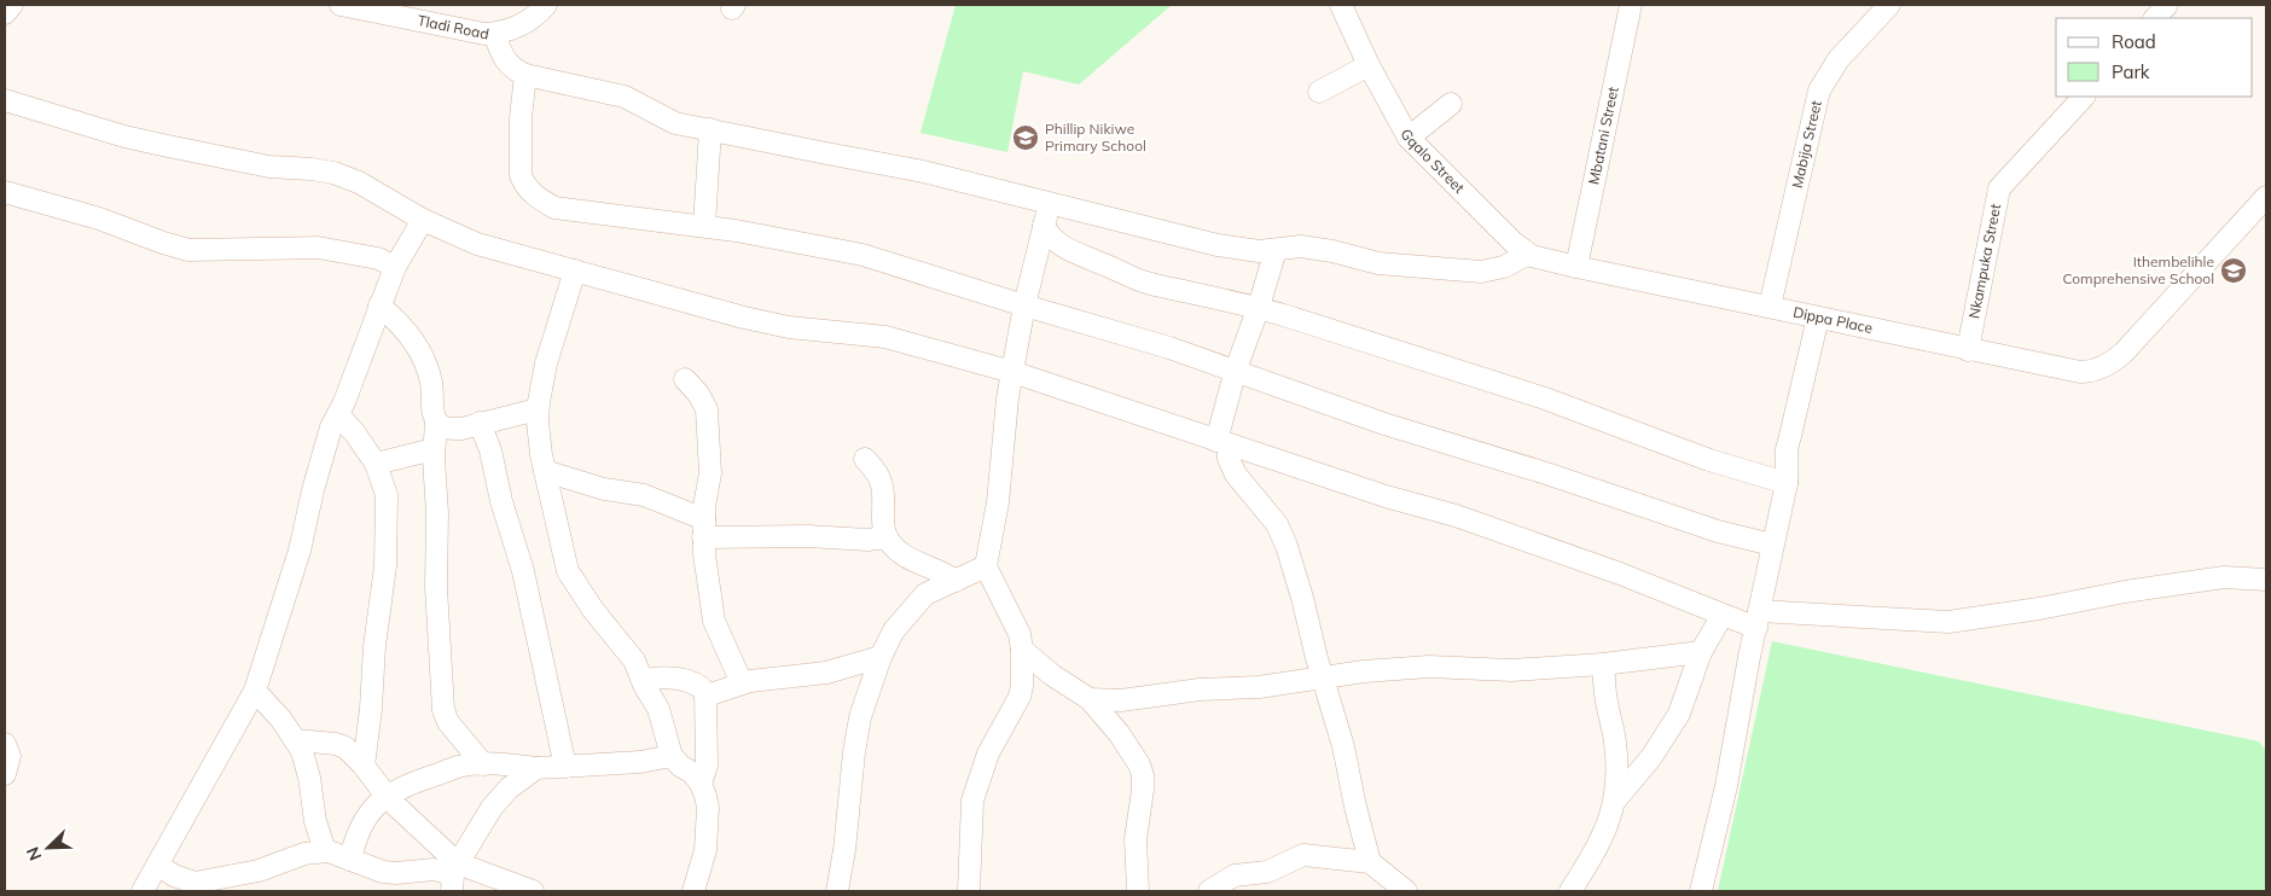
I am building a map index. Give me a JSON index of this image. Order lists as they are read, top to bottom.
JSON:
{
  "streets": {
    "street": [
      "Tladi Road",
      "Mbatani Street",
      "Mabija Street",
      "Gqalo Street",
      "Nkampuka Street",
      "Dippa Place"
    ]
  },
  "crossings": [
    ["Mbatani Street", "Gqalo Street"],
    ["Mbatani Street", "Dippa Place"],
    ["Mabija Street", "Dippa Place"],
    ["Gqalo Street", "Dippa Place"],
    ["Nkampuka Street", "Dippa Place"]
  ],
  "places": {
    "school or university": ["Phillip Nikiwe Primary School", "Ithembelihle Comprehensive School"]
  },
  "legend": ["Road", "Park"],
  "north": "bottom left"
}
